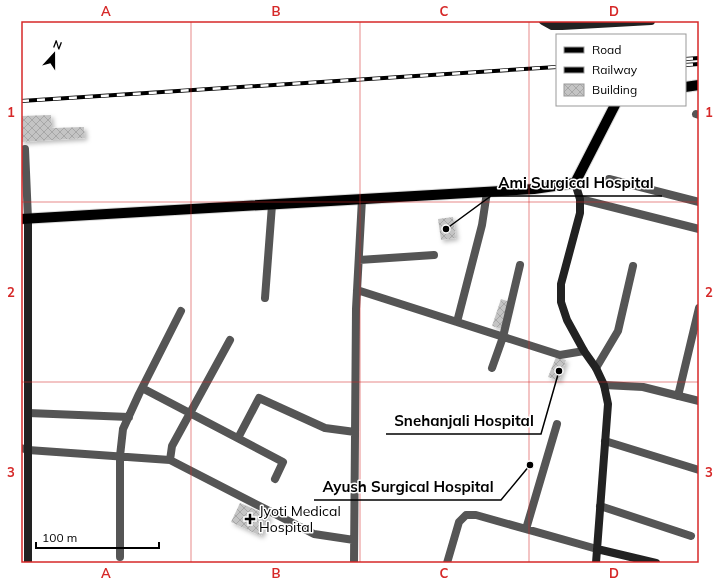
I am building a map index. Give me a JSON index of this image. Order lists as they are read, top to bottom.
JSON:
{
  "places": {
    "other": ["Ami Surgical Hospital", "Snehanjali Hospital", "Ayush Surgical Hospital"],
    "health": ["Jyoti Medical Hospital"]
  },
  "legend": ["Road", "Railway", "Building"],
  "scale_bar": "100 m",
  "north": "top",
  "grid": {
    "columns": [
      "A",
      "B",
      "C",
      "D"
    ],
    "rows": ["1", "2", "3"]
  }
}
